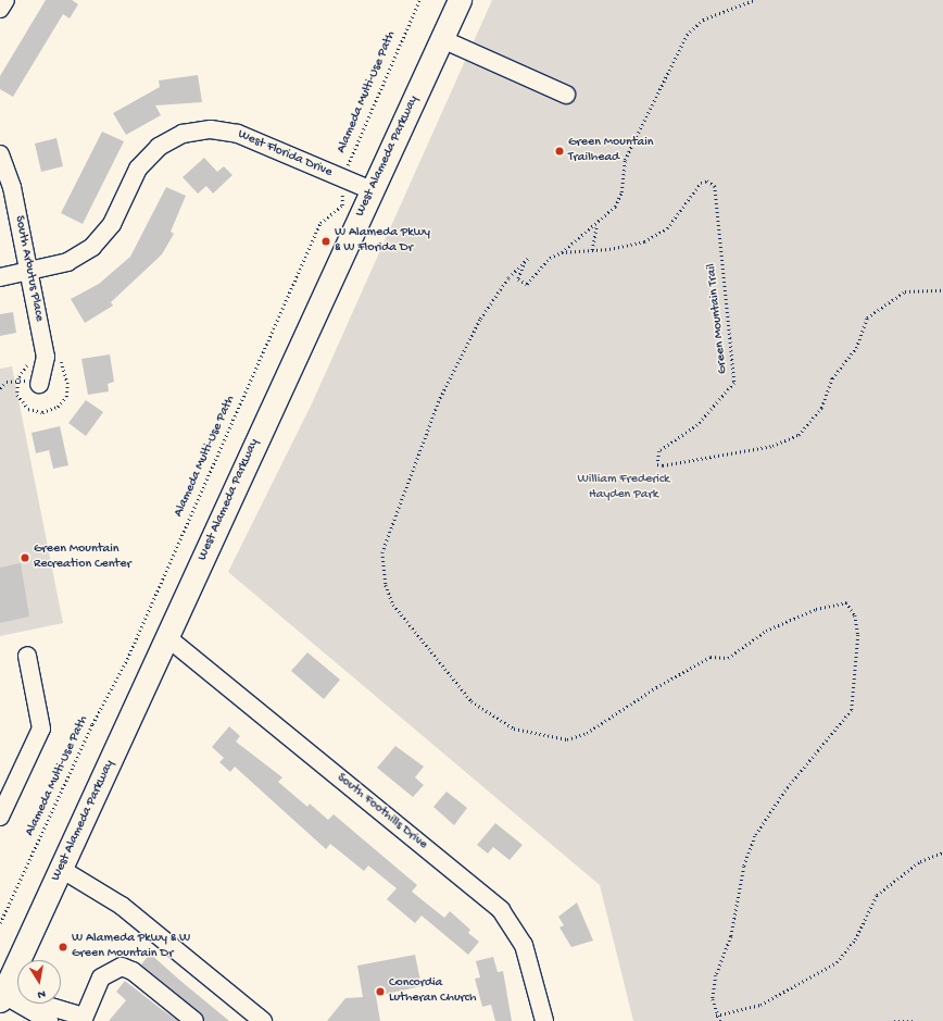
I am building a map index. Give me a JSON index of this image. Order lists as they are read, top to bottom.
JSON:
{
  "streets": {
    "main road": ["West Alameda Parkway"],
    "street": ["West Florida Drive", "South Arbutus Place", "South Foothills Drive"],
    "path": ["Alameda Multi-Use Path", "Green Mountain Trail"]
  },
  "crossings": [
    ["Alameda Multi-Use Path", "West Florida Drive"],
    ["West Florida Drive", "West Alameda Parkway"],
    ["West Florida Drive", "South Arbutus Place"],
    ["West Alameda Parkway", "South Foothills Drive"]
  ],
  "parks": ["William Frederick Hayden Park"],
  "places": [
    "Green Mountain Trailhead",
    "W Alameda Pkwy & W Florida Dr",
    "Green Mountain Recreation Center",
    "W Alameda Pkwy & W Green Mountain Dr",
    "Concordia Lutheran Church"
  ],
  "north": "bottom"
}
